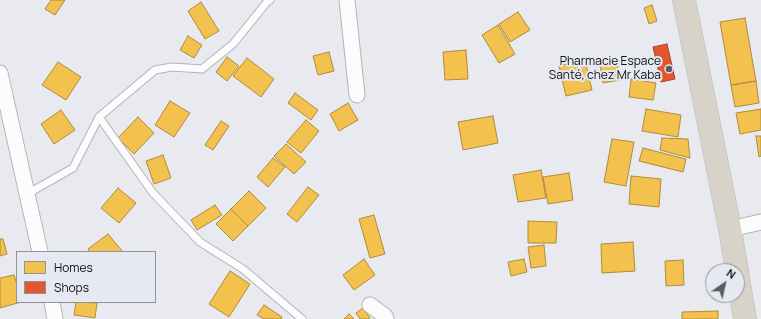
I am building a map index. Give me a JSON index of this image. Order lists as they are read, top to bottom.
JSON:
{
  "places": ["Pharmacie Espace Santé, chez Mr Kaba"],
  "legend": ["Homes", "Shops"],
  "north": "top right"
}
